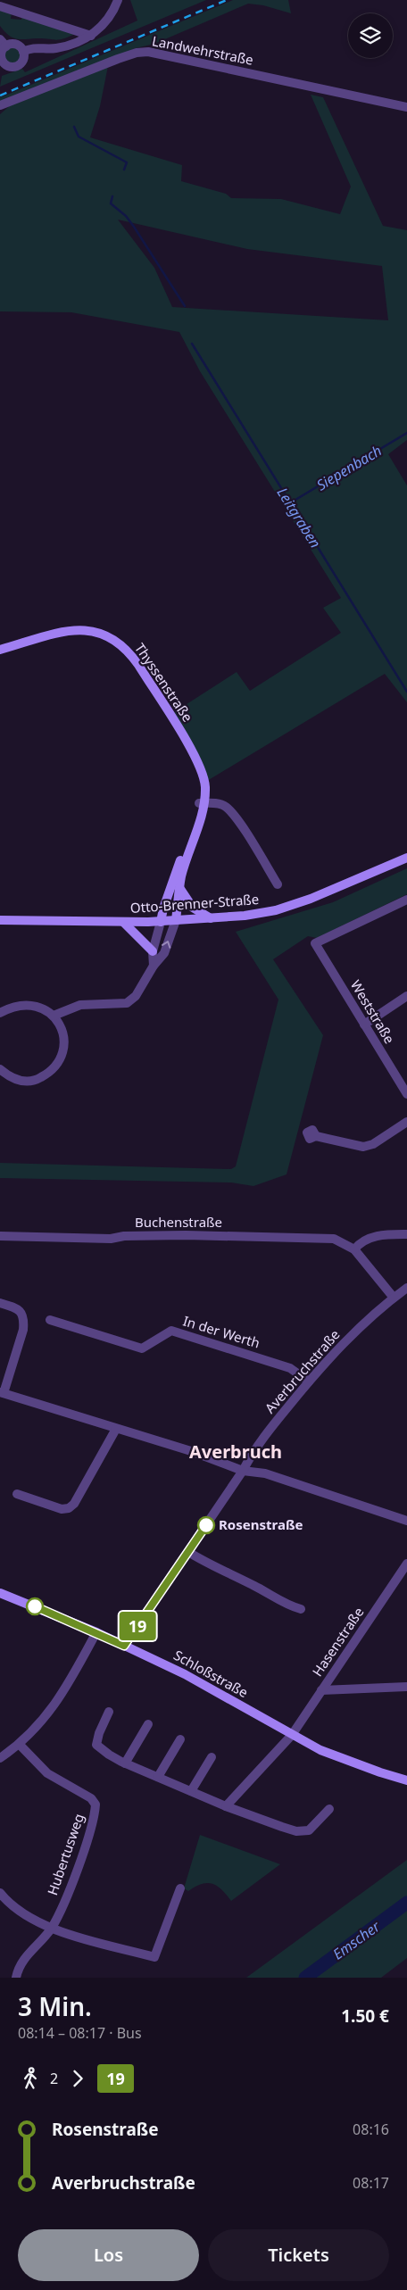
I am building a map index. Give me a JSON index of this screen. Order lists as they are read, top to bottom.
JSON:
{
  "streets": {
    "street": [
      "Landwehrstraße",
      "Thyssenstraße",
      "Otto-Brenner-Straße",
      "Weststraße",
      "Buchenstraße",
      "In der Werth",
      "Averbruchstraße",
      "Hasenstraße",
      "Schloßstraße",
      "Hubertusweg"
    ]
  },
  "crossings": [
    ["Thyssenstraße", "Otto-Brenner-Straße"],
    ["Buchenstraße", "Averbruchstraße"],
    ["In der Werth", "Averbruchstraße"],
    ["Averbruchstraße", "Schloßstraße"],
    ["Hasenstraße", "Schloßstraße"]
  ],
  "districts": ["Averbruch"],
  "water": ["Siepenbach", "Leitgraben", "Emscher"],
  "places": ["Rosenstraße"],
  "lines": ["bus line 19"],
  "page": {
    "on_map": "19",
    "heading": ["3 Min.", "08:14 – 08:17 · Bus", "1.50 €"],
    "legs": ["2", "19"],
    "list": [
      {
        "name": "Rosenstraße",
        "value": "08:16"
      },
      {
        "name": "Averbruchstraße",
        "value": "08:17"
      }
    ],
    "buttons": ["Los", "Tickets"]
  }
}
